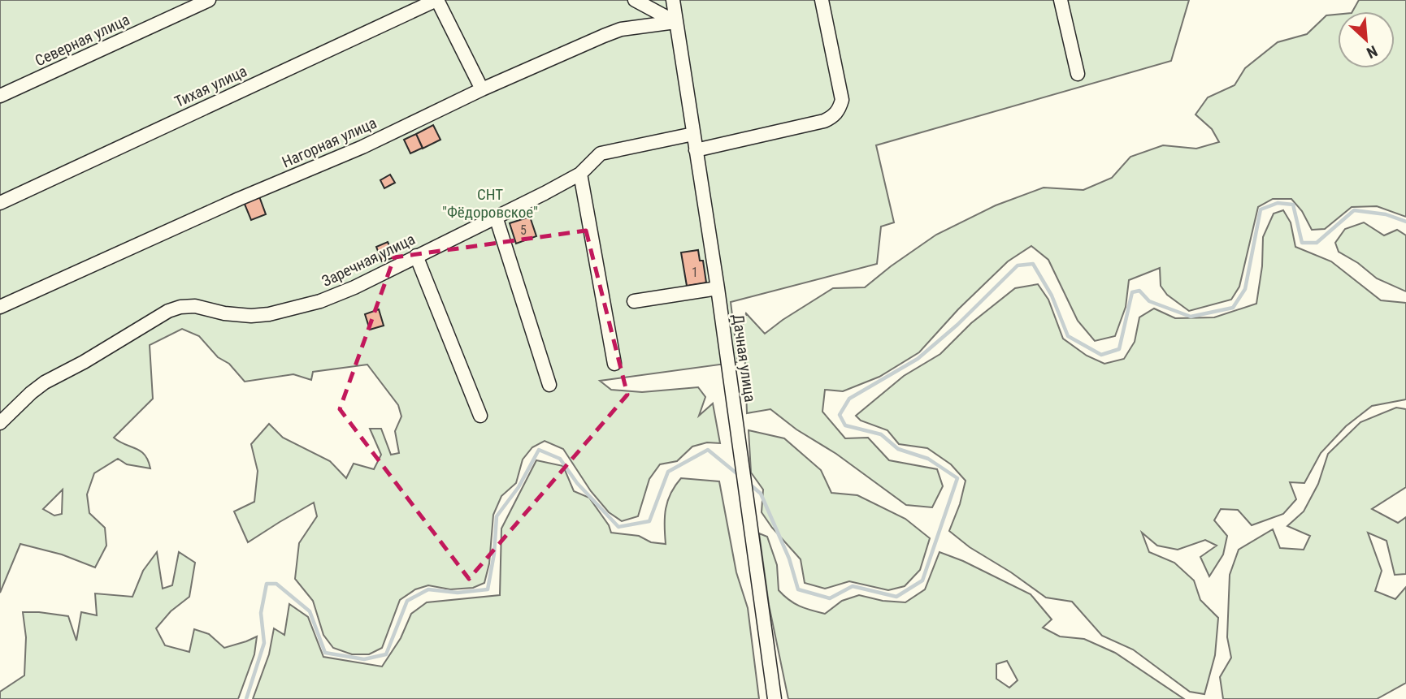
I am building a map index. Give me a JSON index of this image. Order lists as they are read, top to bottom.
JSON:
{
  "streets": {
    "street": [
      "Северная улица",
      "Тихая улица",
      "Нагорная улица",
      "Заречная улица",
      "Дачная улица"
    ]
  },
  "crossings": [
    ["Нагорная улица", "Дачная улица"],
    ["Заречная улица", "Дачная улица"]
  ],
  "parks": ["СНТ \"Фёдоровское\""],
  "house_numbers": ["5", "1"],
  "north": "bottom right"
}
